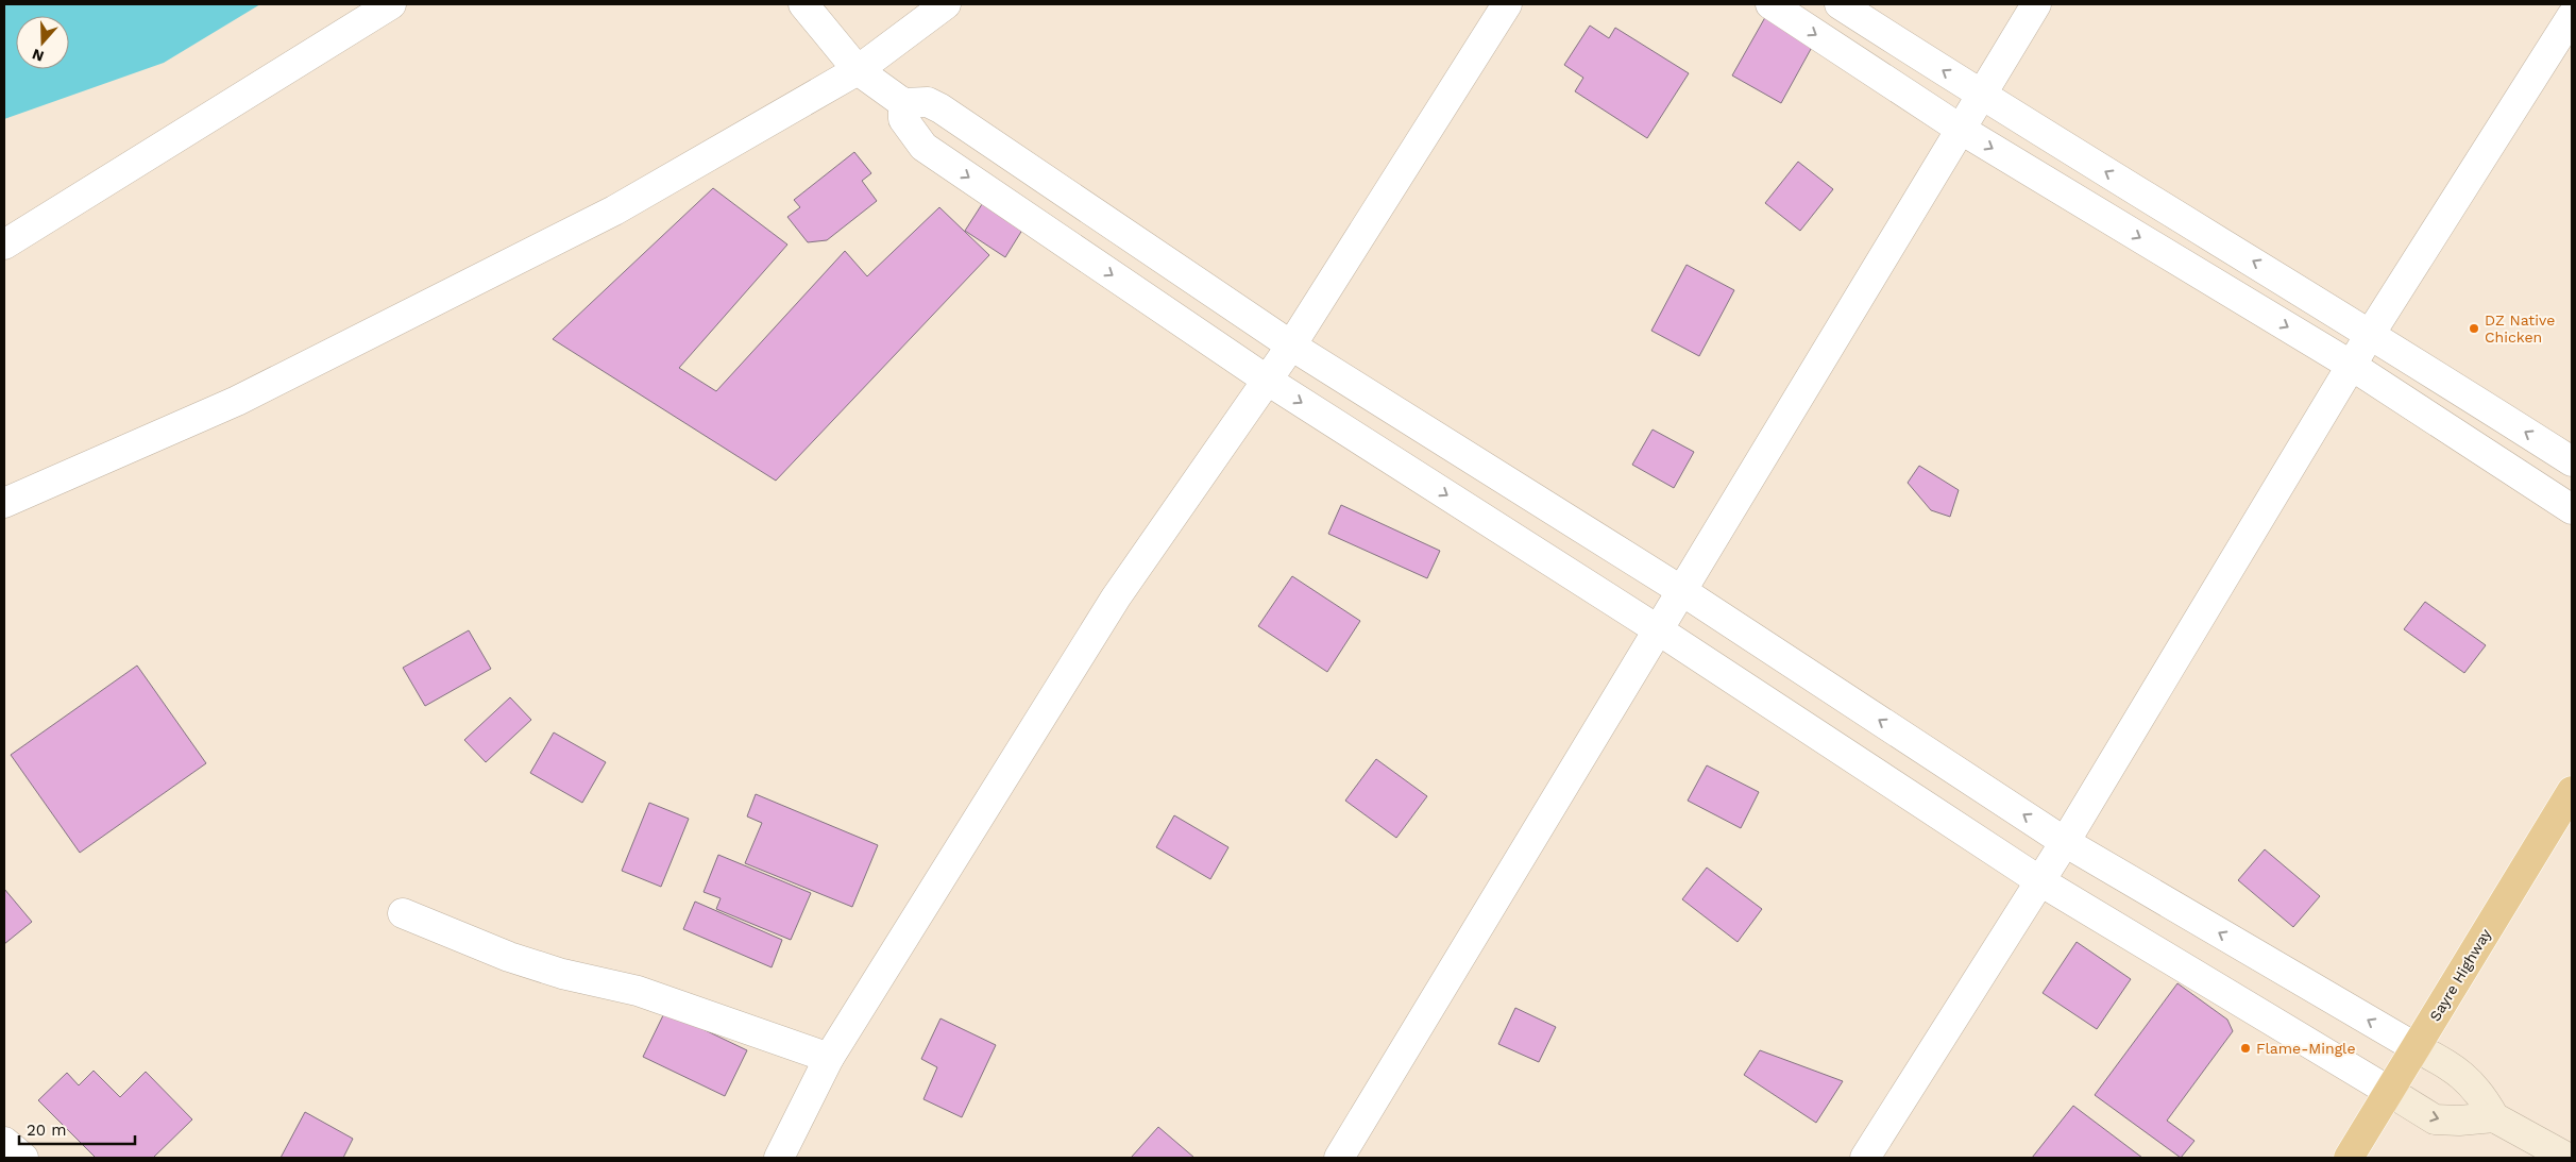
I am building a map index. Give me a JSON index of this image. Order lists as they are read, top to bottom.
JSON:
{
  "streets": {
    "highway": ["Sayre Highway"]
  },
  "places": ["DZ Native Chicken", "Flame-Mingle"],
  "scale_bar": "20 m",
  "north": "bottom"
}
